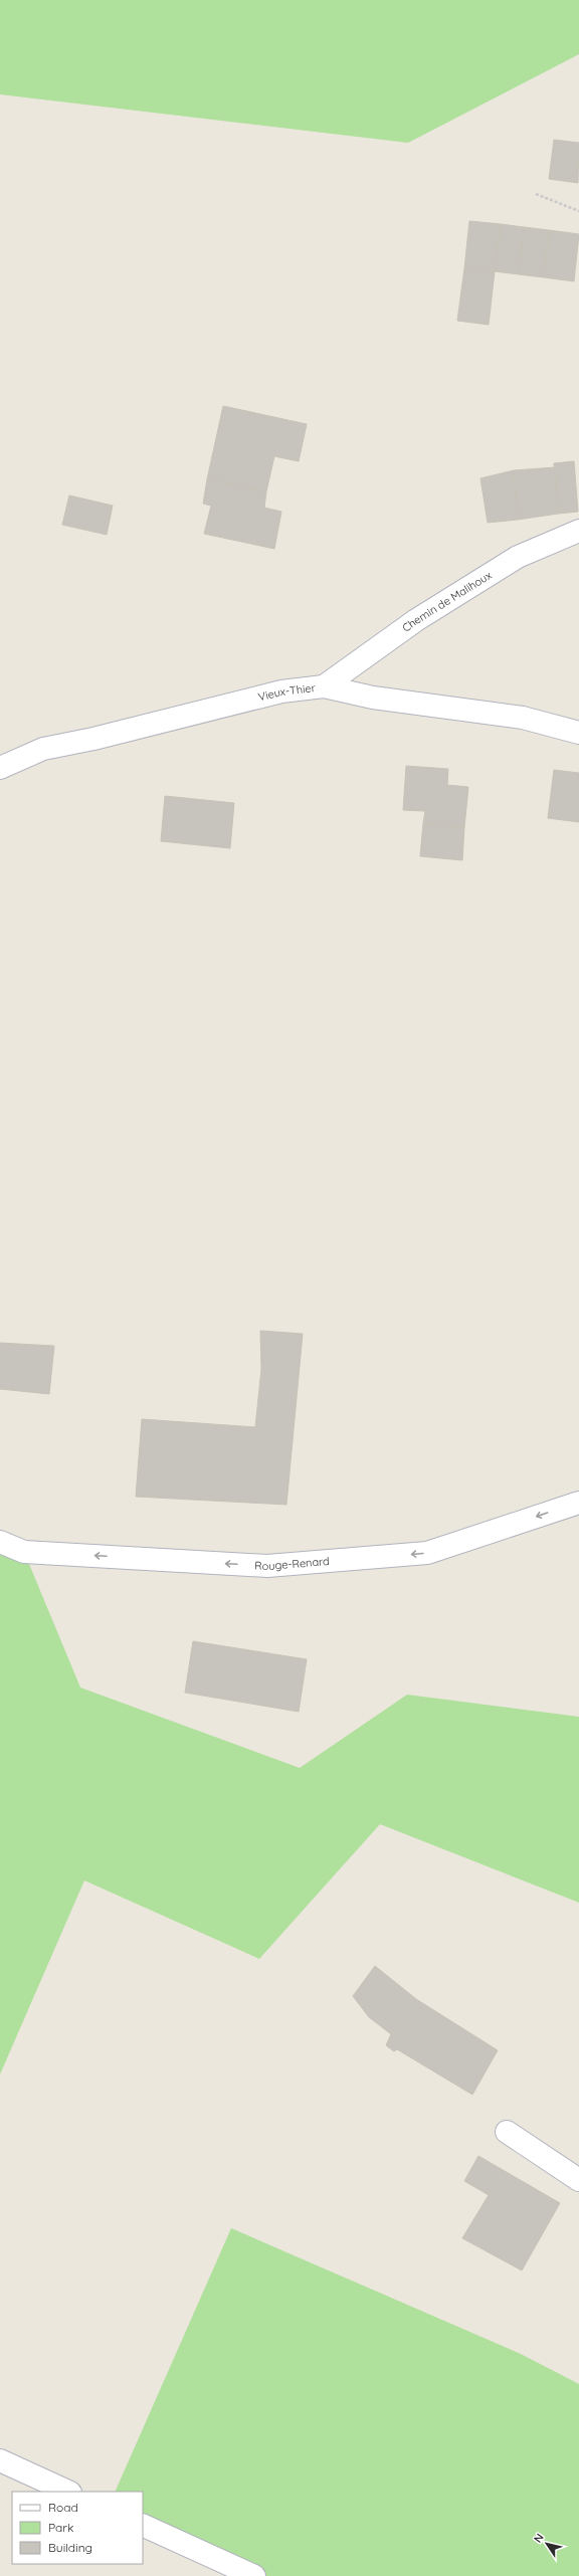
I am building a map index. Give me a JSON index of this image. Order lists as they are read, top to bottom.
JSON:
{
  "streets": {
    "street": ["Chemin de Malihoux", "Vieux-Thier", "Rouge-Renard"]
  },
  "crossings": [
    ["Chemin de Malihoux", "Vieux-Thier"]
  ],
  "one_way": ["Rouge-Renard"],
  "legend": ["Road", "Park", "Building"],
  "north": "top left"
}
